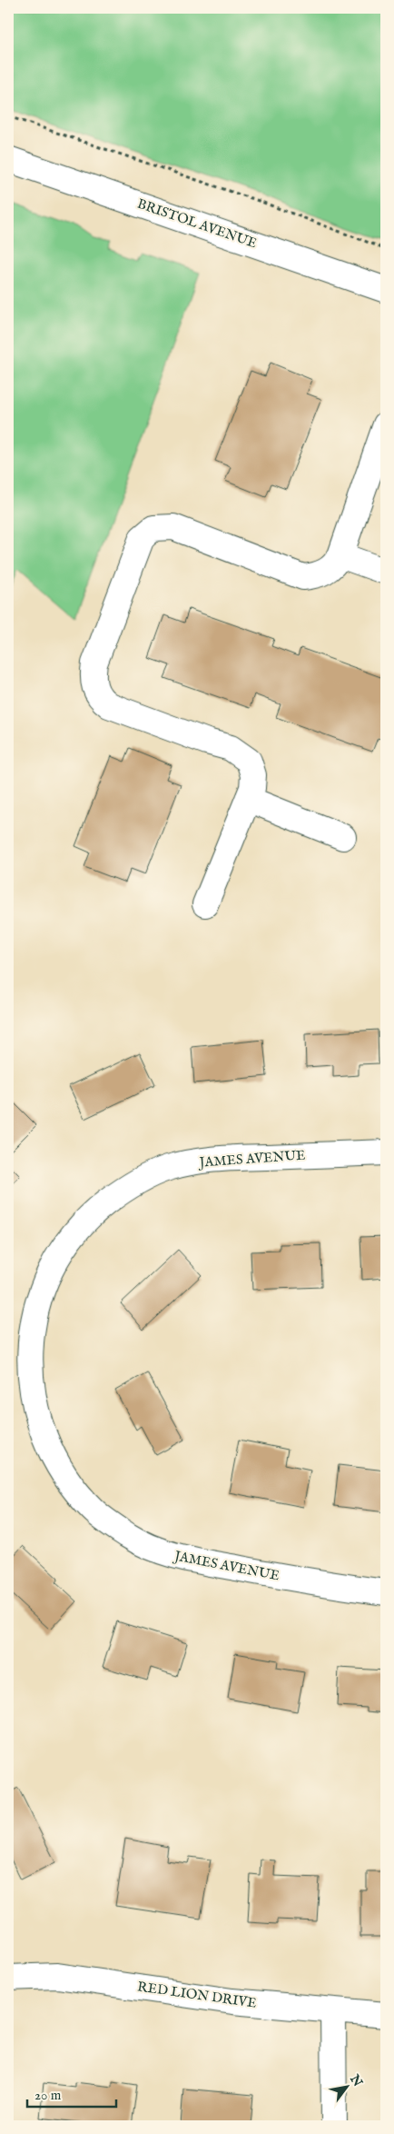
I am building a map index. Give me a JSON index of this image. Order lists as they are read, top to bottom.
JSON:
{
  "streets": {
    "street": ["BRISTOL AVENUE", "JAMES AVENUE", "RED LION DRIVE"]
  },
  "scale_bar": "20 m",
  "north": "top right"
}
